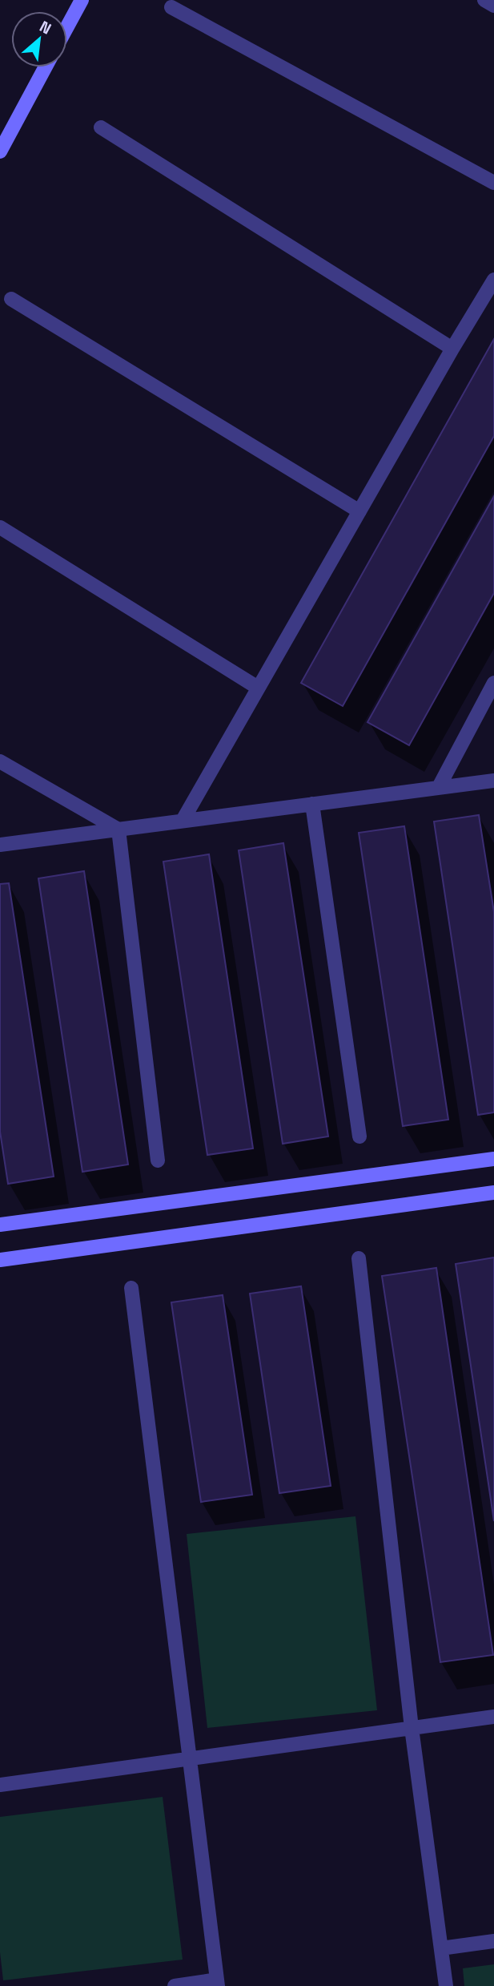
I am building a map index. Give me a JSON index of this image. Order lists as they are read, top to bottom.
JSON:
{
  "north": "top right"
}
